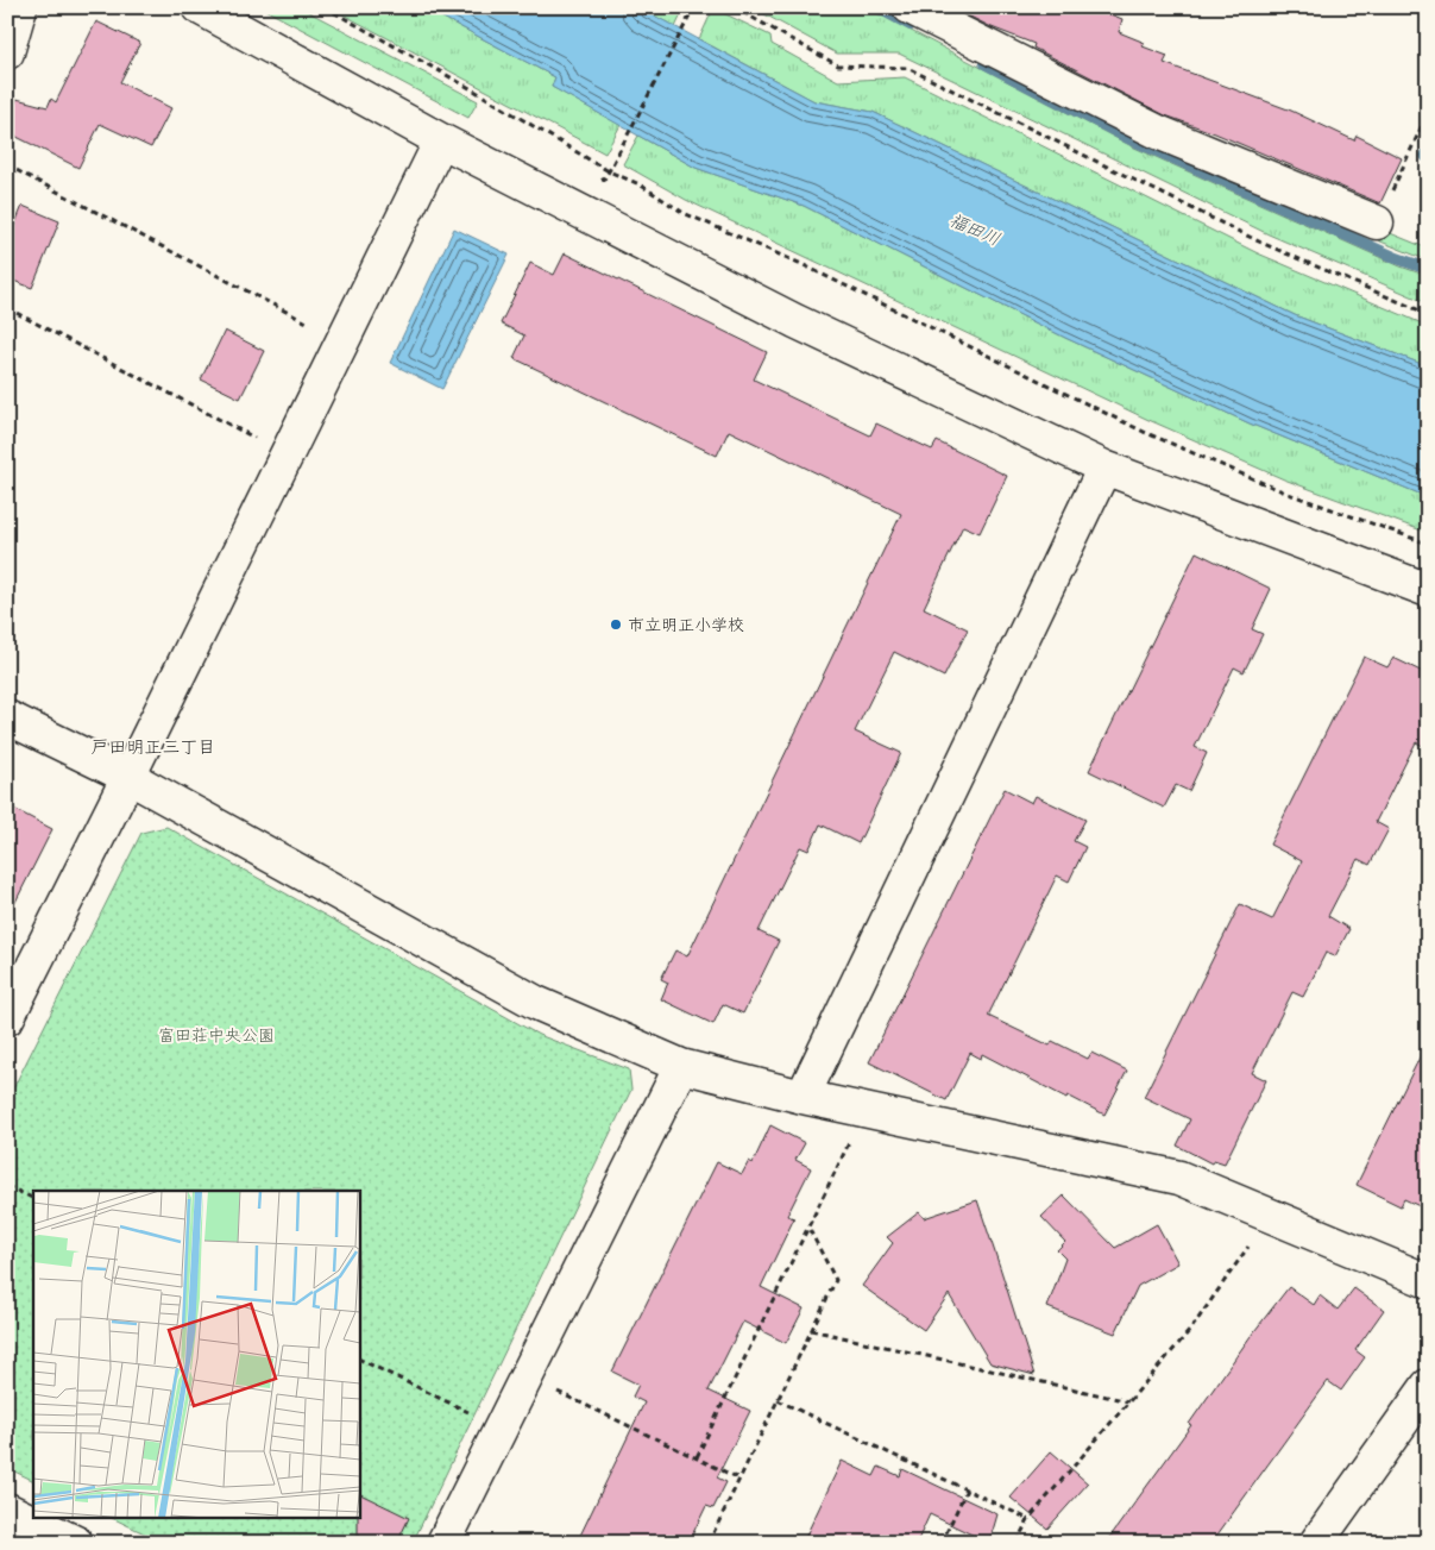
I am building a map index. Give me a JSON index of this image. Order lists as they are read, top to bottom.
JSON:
{
  "districts": ["戸田明正三丁目"],
  "water": ["福田川"],
  "parks": ["富田荘中央公園"],
  "places": ["市立明正小学校"]
}
